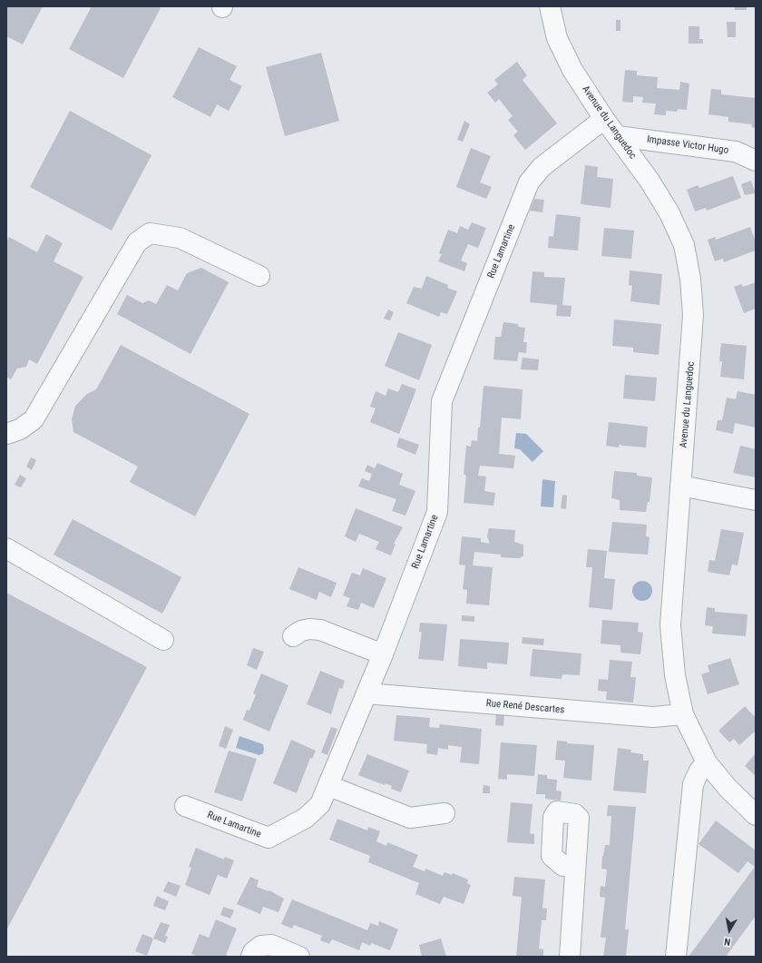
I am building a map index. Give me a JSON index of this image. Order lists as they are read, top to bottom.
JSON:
{
  "streets": {
    "street": [
      "Avenue du Languedoc",
      "Impasse Victor Hugo",
      "Rue Lamartine",
      "Rue René Descartes"
    ]
  },
  "crossings": [
    ["Avenue du Languedoc", "Impasse Victor Hugo"],
    ["Avenue du Languedoc", "Rue Lamartine"],
    ["Avenue du Languedoc", "Rue René Descartes"],
    ["Rue Lamartine", "Rue René Descartes"]
  ],
  "north": "bottom"
}
